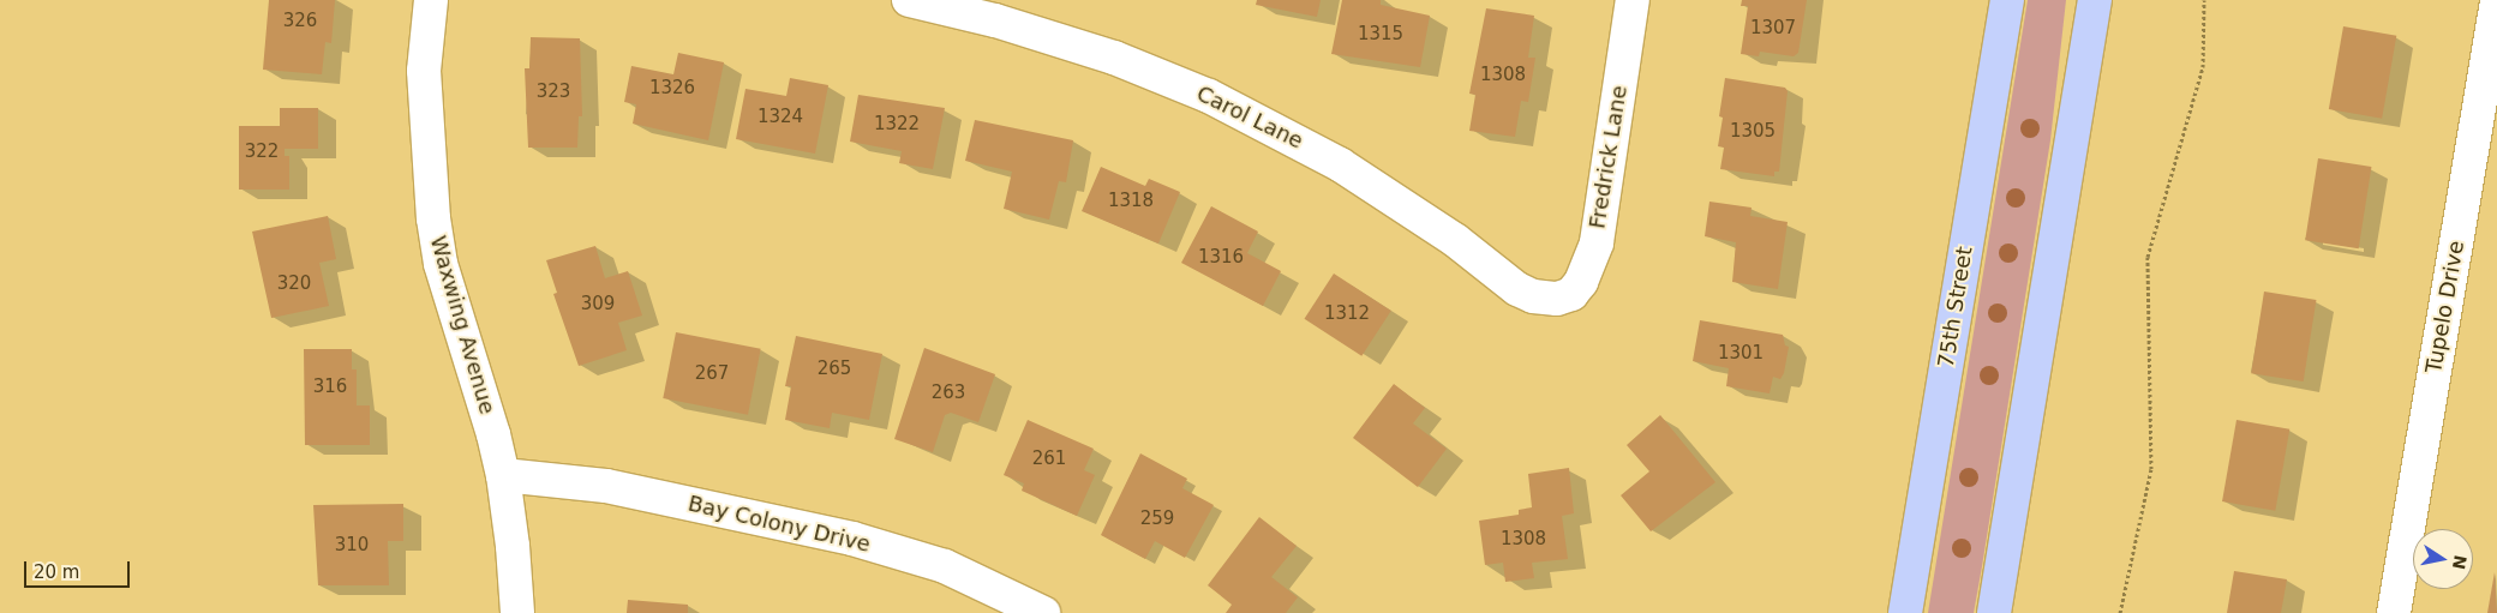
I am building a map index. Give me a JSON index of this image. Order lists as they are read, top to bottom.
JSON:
{
  "streets": {
    "main road": ["75th Street"],
    "street": [
      "Carol Lane",
      "Fredrick Lane",
      "Tupelo Drive",
      "Waxwing Avenue",
      "Bay Colony Drive"
    ]
  },
  "crossings": [
    ["Carol Lane", "Fredrick Lane"],
    ["Waxwing Avenue", "Bay Colony Drive"]
  ],
  "house_numbers": [
    "326",
    "1307",
    "1315",
    "1308",
    "1326",
    "323",
    "1324",
    "1322",
    "1305",
    "322",
    "1318",
    "1316",
    "320",
    "309",
    "1312",
    "1301",
    "265",
    "267",
    "316",
    "263",
    "261",
    "259",
    "1308",
    "310"
  ],
  "scale_bar": "20 m",
  "north": "right"
}
